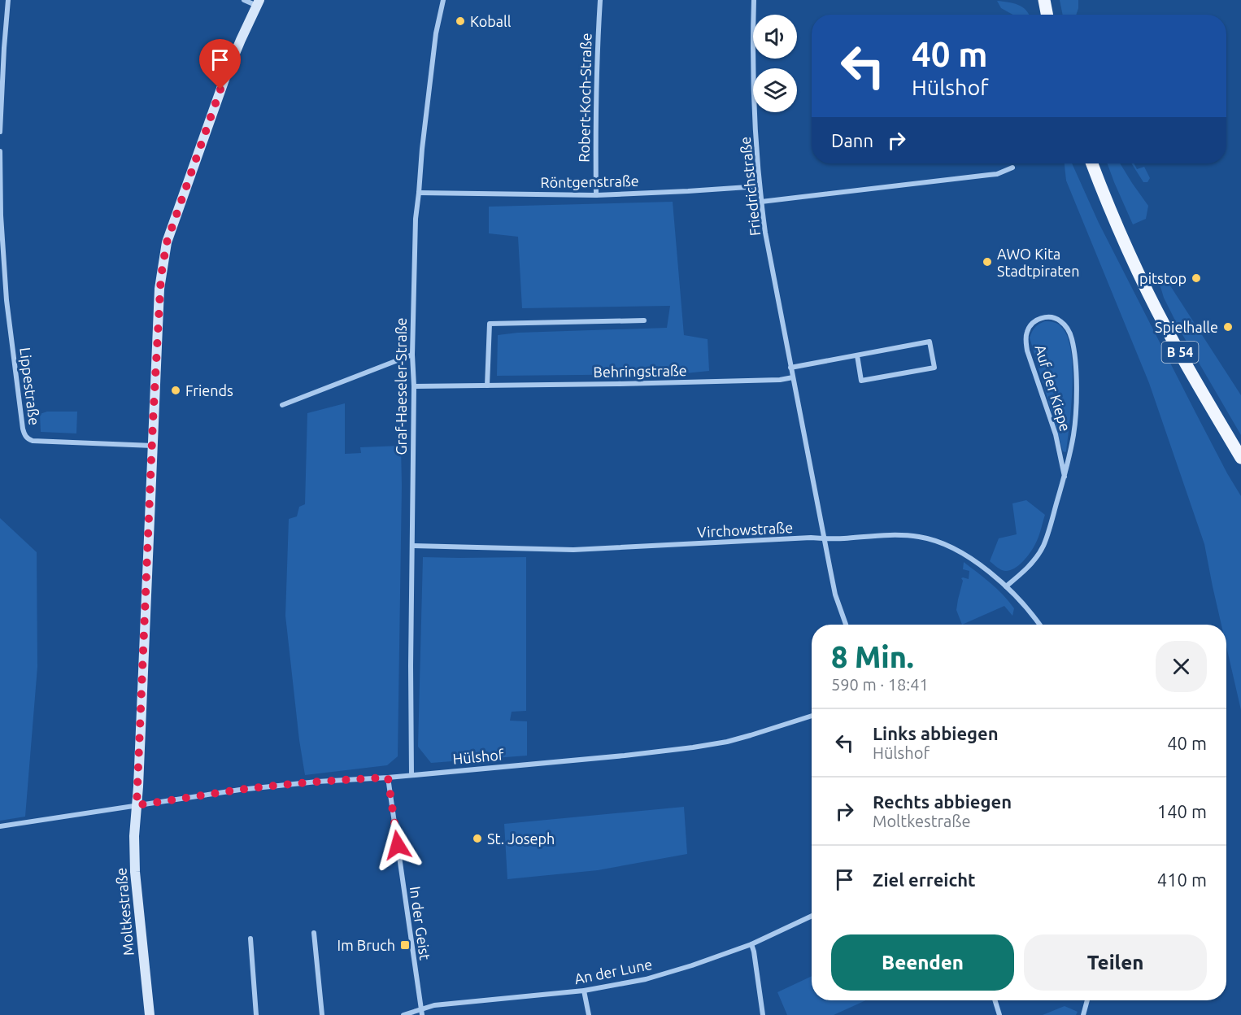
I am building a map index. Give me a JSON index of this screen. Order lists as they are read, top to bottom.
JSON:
{
  "streets": {
    "main road": ["B 54"],
    "street": [
      "Robert-Koch-Straße",
      "Röntgenstraße",
      "Friedrichstraße",
      "Behringstraße",
      "Lippestraße",
      "Graf-Haeseler-Straße",
      "Auf der Kiepe",
      "Virchowstraße",
      "Hülshof",
      "Moltkestraße",
      "In der Geist",
      "An der Lune"
    ]
  },
  "crossings": [
    ["Robert-Koch-Straße", "Röntgenstraße"],
    ["Röntgenstraße", "Friedrichstraße"],
    ["Röntgenstraße", "Graf-Haeseler-Straße"],
    ["Friedrichstraße", "Behringstraße"],
    ["Friedrichstraße", "Virchowstraße"],
    ["Behringstraße", "Graf-Haeseler-Straße"],
    ["Lippestraße", "Moltkestraße"],
    ["Graf-Haeseler-Straße", "Virchowstraße"],
    ["Graf-Haeseler-Straße", "Hülshof"],
    ["Auf der Kiepe", "Virchowstraße"],
    ["Hülshof", "Moltkestraße"],
    ["Hülshof", "In der Geist"],
    ["In der Geist", "An der Lune"]
  ],
  "places": {
    "other": [
      "Koball",
      "AWO Kita Stadtpiraten",
      "pitstop",
      "Spielhalle",
      "Friends",
      "St. Joseph"
    ],
    "transit": ["Im Bruch"]
  },
  "page": {
    "turn": ["40 m", "Hülshof"],
    "then": "Dann",
    "heading": ["8 Min.", "590 m · 18:41"],
    "list": [
      {
        "name": "Links abbiegen",
        "note": "Hülshof",
        "value": "40 m"
      },
      {
        "name": "Rechts abbiegen",
        "note": "Moltkestraße",
        "value": "140 m"
      },
      {
        "name": "Ziel erreicht",
        "value": "410 m"
      }
    ],
    "buttons": ["Beenden", "Teilen"]
  }
}
